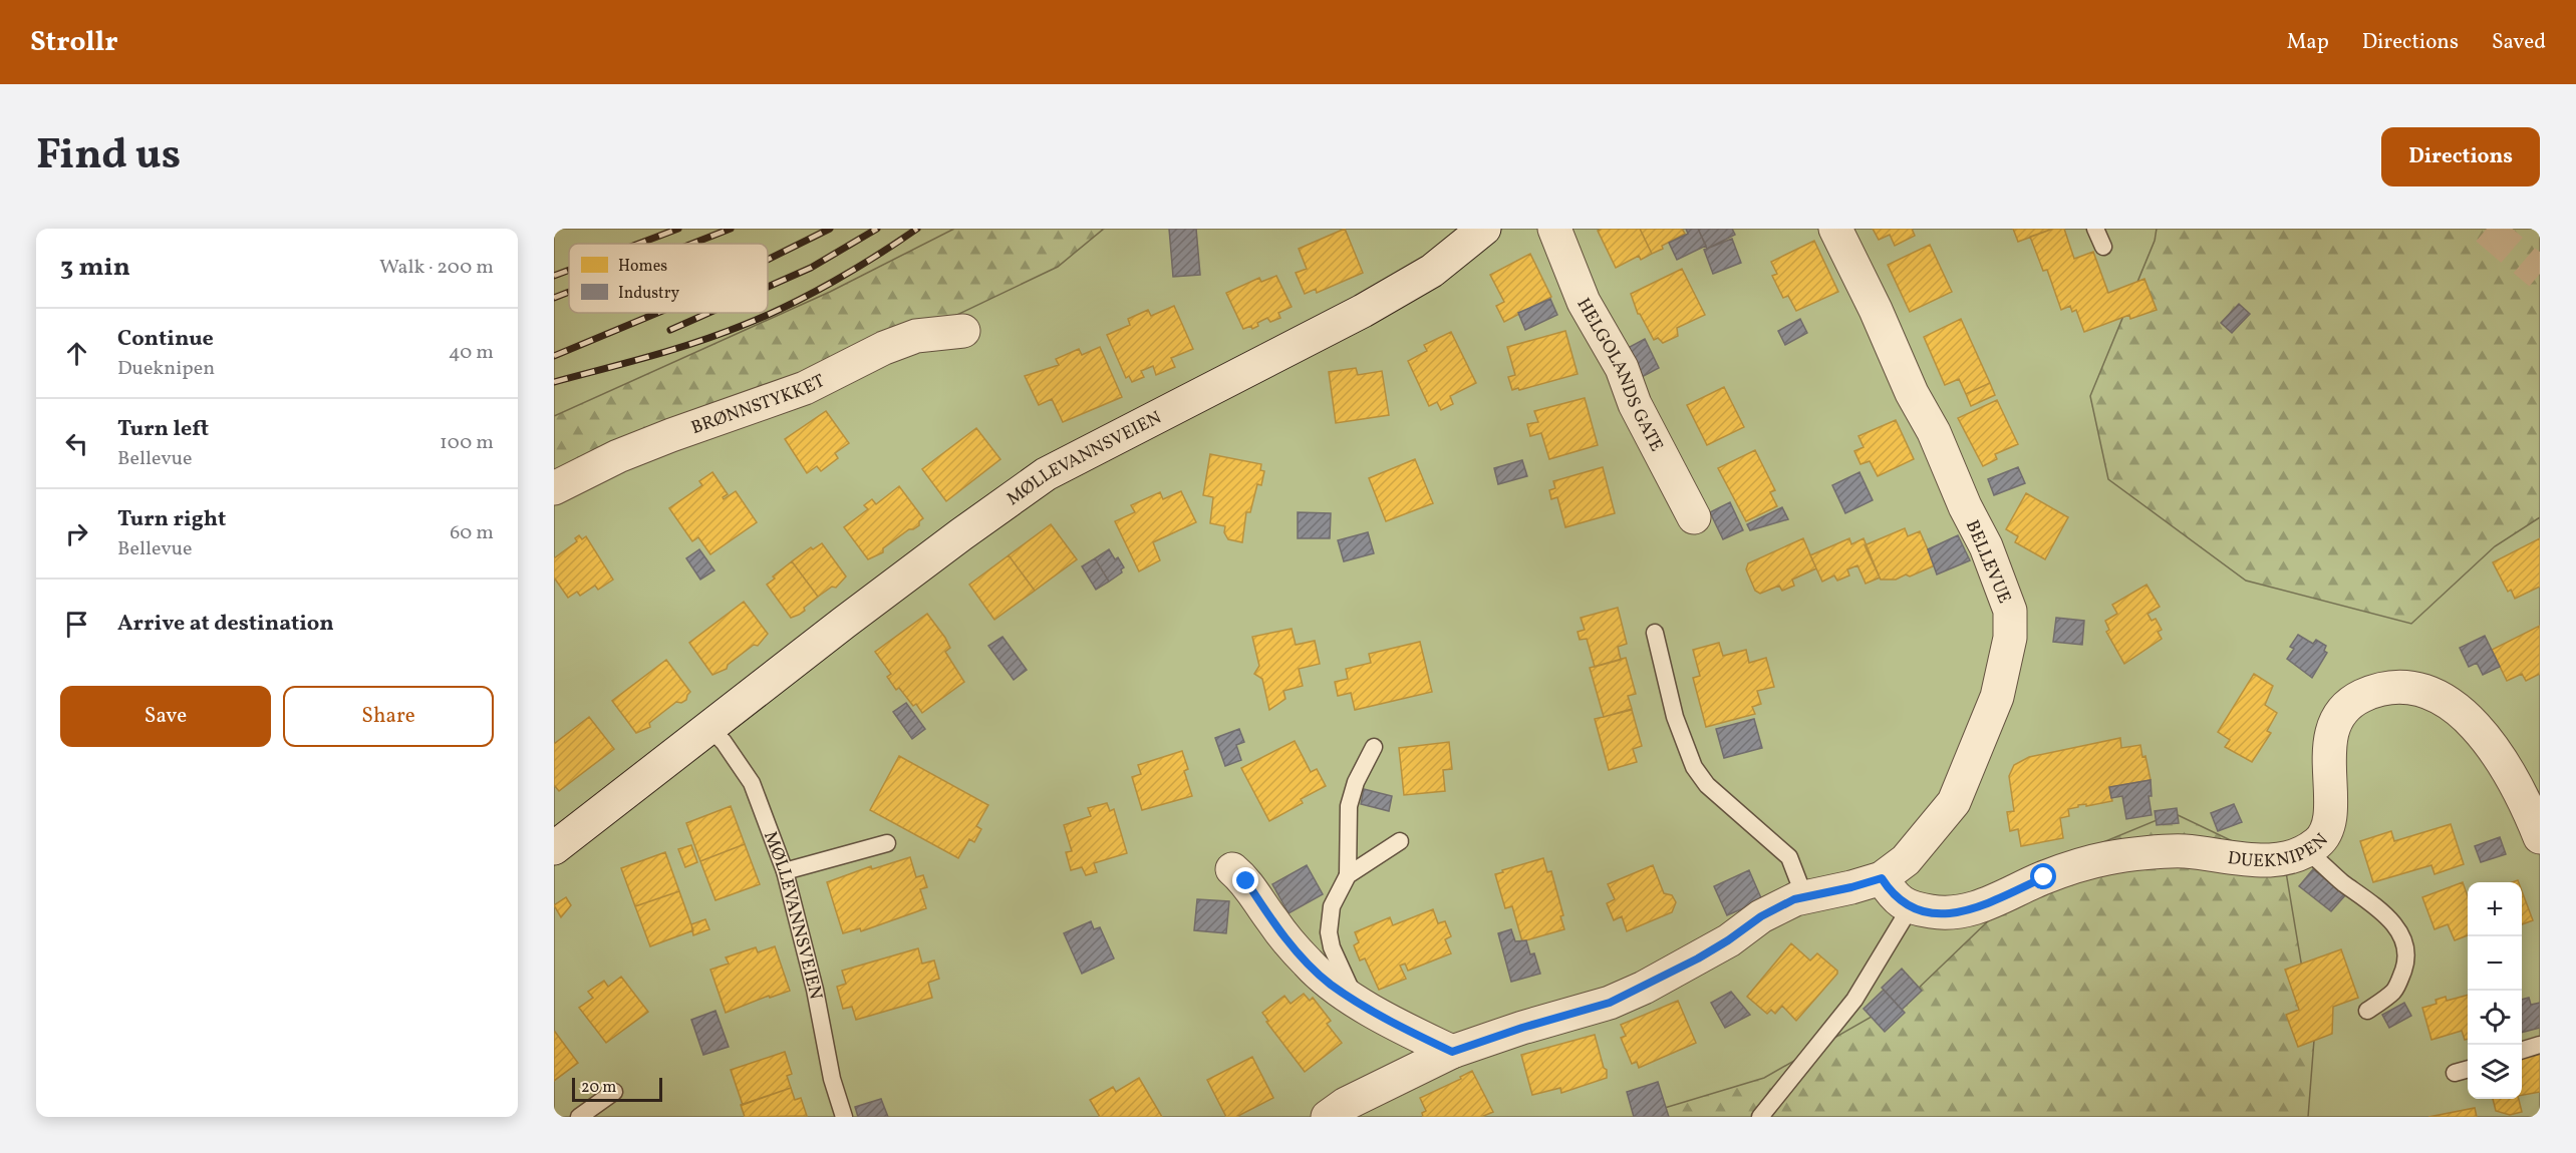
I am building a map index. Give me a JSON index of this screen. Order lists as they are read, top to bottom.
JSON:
{
  "streets": {
    "street": [
      "HELGOLANDS GATE",
      "BRØNNSTYKKET",
      "MØLLEVANNSVEIEN",
      "BELLEVUE",
      "DUEKNIPEN"
    ]
  },
  "legend": ["Homes", "Industry"],
  "scale_bar": "20 m",
  "page": {
    "header": "Strollr",
    "nav": ["Map", "Directions", "Saved"],
    "title": "Find us",
    "buttons": [
      "Directions",
      ["Save", "Share"]
    ],
    "heading": ["3 min", "Walk · 200 m"],
    "list": [
      ["Continue", "Dueknipen", "40 m"],
      ["Turn left", "Bellevue", "100 m"],
      ["Turn right", "Bellevue", "60 m"],
      "Arrive at destination"
    ],
    "map_buttons": ["+", "−"],
    "scale": "20 m"
  }
}
